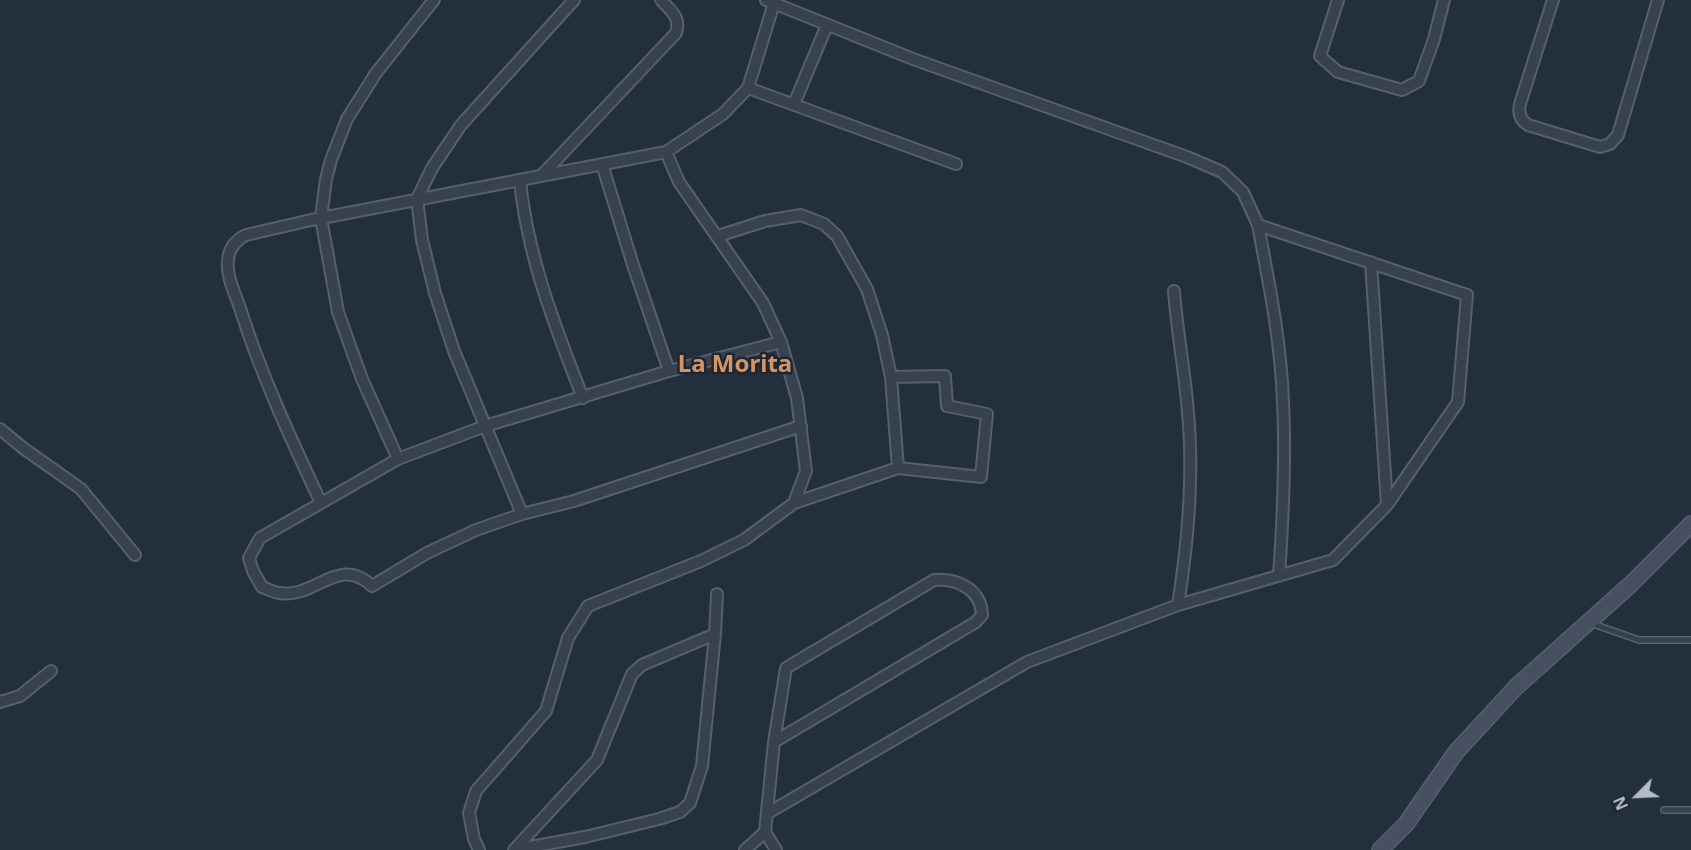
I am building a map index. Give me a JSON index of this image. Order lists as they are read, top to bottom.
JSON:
{
  "districts": ["La Morita"],
  "north": "bottom left"
}
